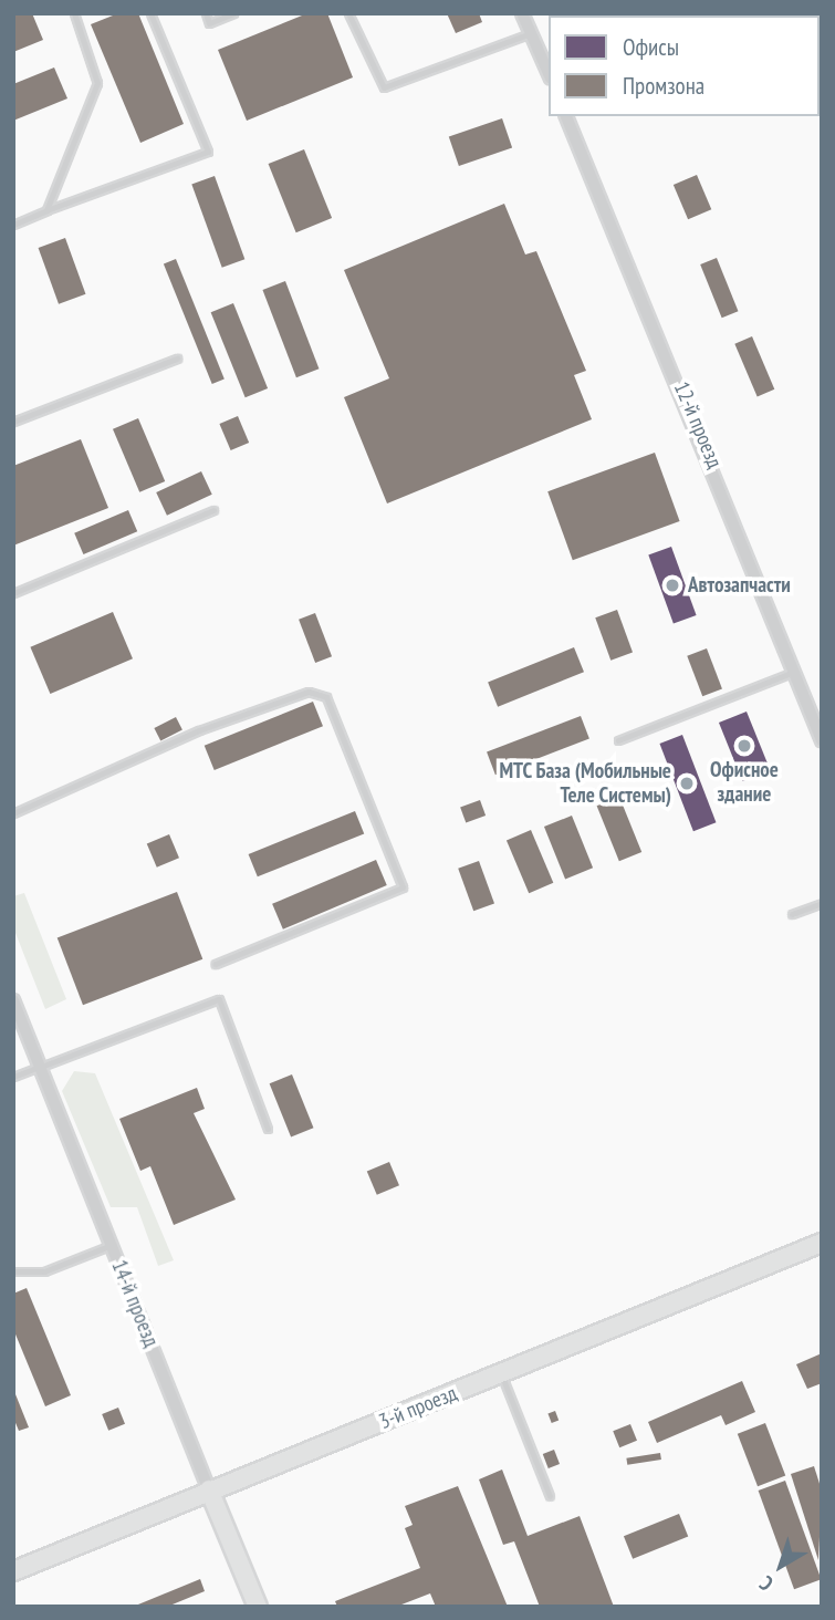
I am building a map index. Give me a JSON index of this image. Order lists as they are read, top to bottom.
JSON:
{
  "streets": {
    "street": ["12-й проезд", "14-й проезд", "3-й проезд"]
  },
  "crossings": [
    ["14-й проезд", "3-й проезд"]
  ],
  "places": ["Автозапчасти", "Офисное здание", "МТС База (Мобильные Теле Системы)"],
  "legend": ["Офисы", "Промзона"],
  "north": "bottom left"
}
